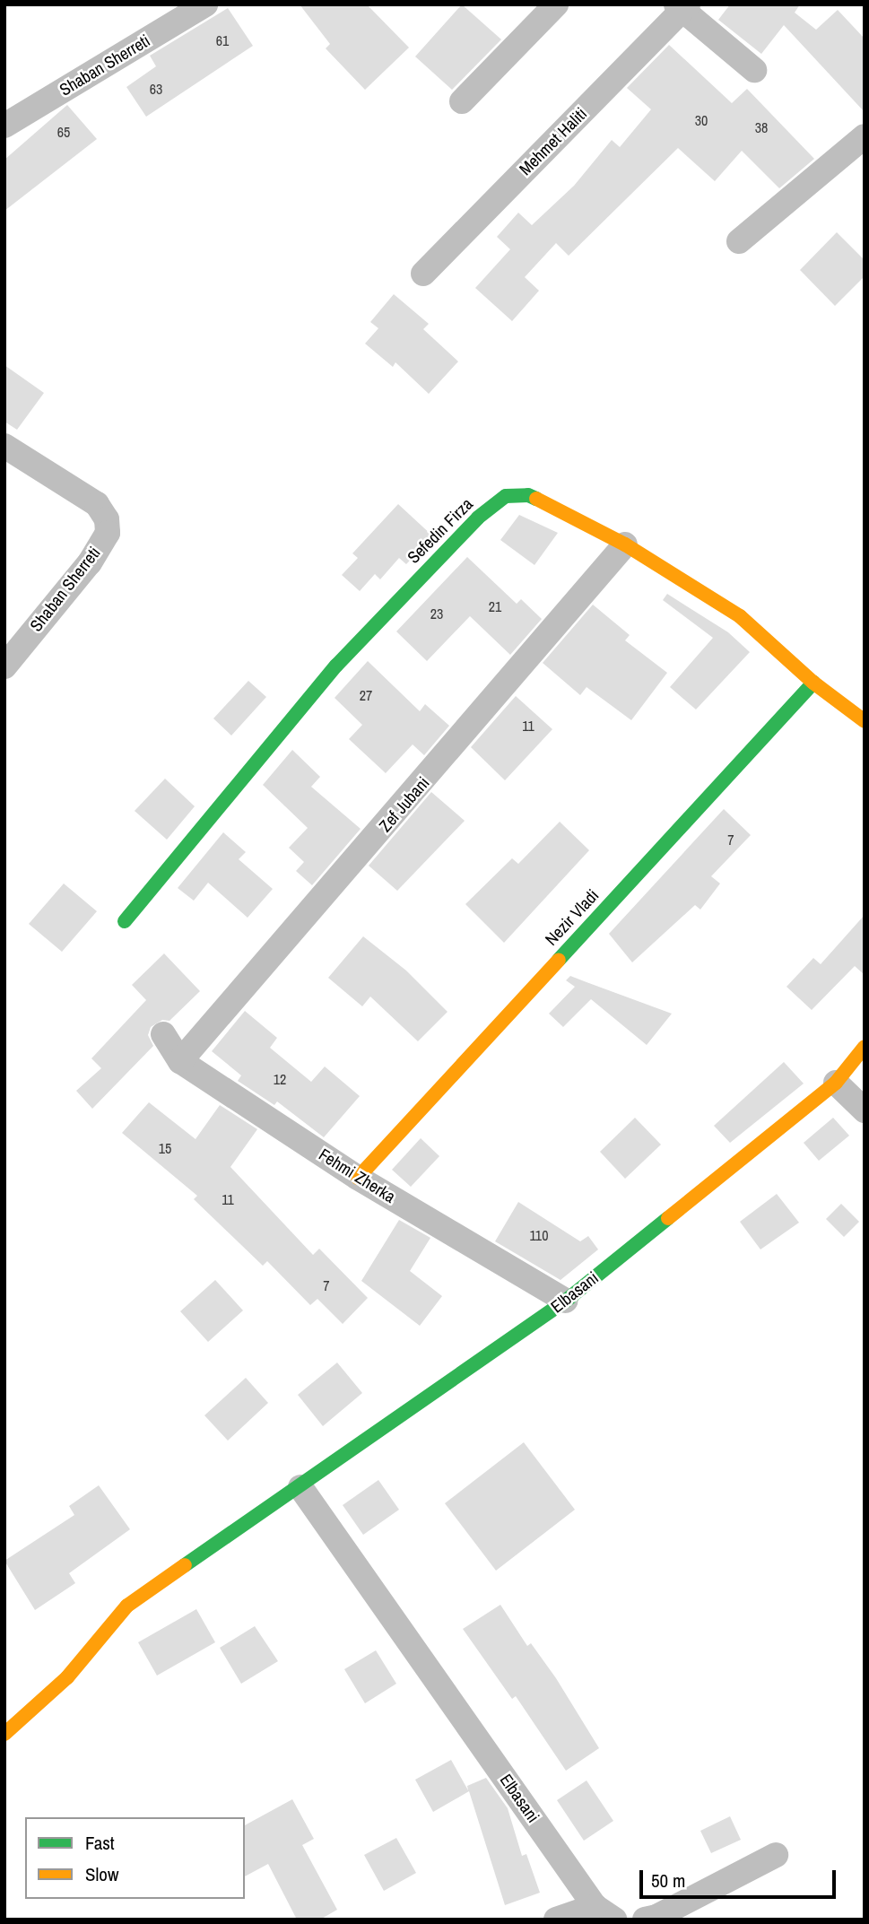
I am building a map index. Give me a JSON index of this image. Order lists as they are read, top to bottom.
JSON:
{
  "streets": {
    "street": [
      "Shaban Sherreti",
      "Mehmet Haliti",
      "Sefedin Firza",
      "Zef Jubani",
      "Nezir Vladi",
      "Fehmi Zherka",
      "Elbasani"
    ]
  },
  "crossings": [
    ["Sefedin Firza", "Zef Jubani"],
    ["Sefedin Firza", "Nezir Vladi"],
    ["Zef Jubani", "Fehmi Zherka"],
    ["Nezir Vladi", "Fehmi Zherka"],
    ["Fehmi Zherka", "Elbasani"]
  ],
  "house_numbers": [
    "61",
    "63",
    "30",
    "38",
    "65",
    "21",
    "23",
    "27",
    "11",
    "7",
    "12",
    "15",
    "11",
    "110",
    "7"
  ],
  "legend": ["Fast", "Slow"],
  "scale_bar": "50 m"
}
